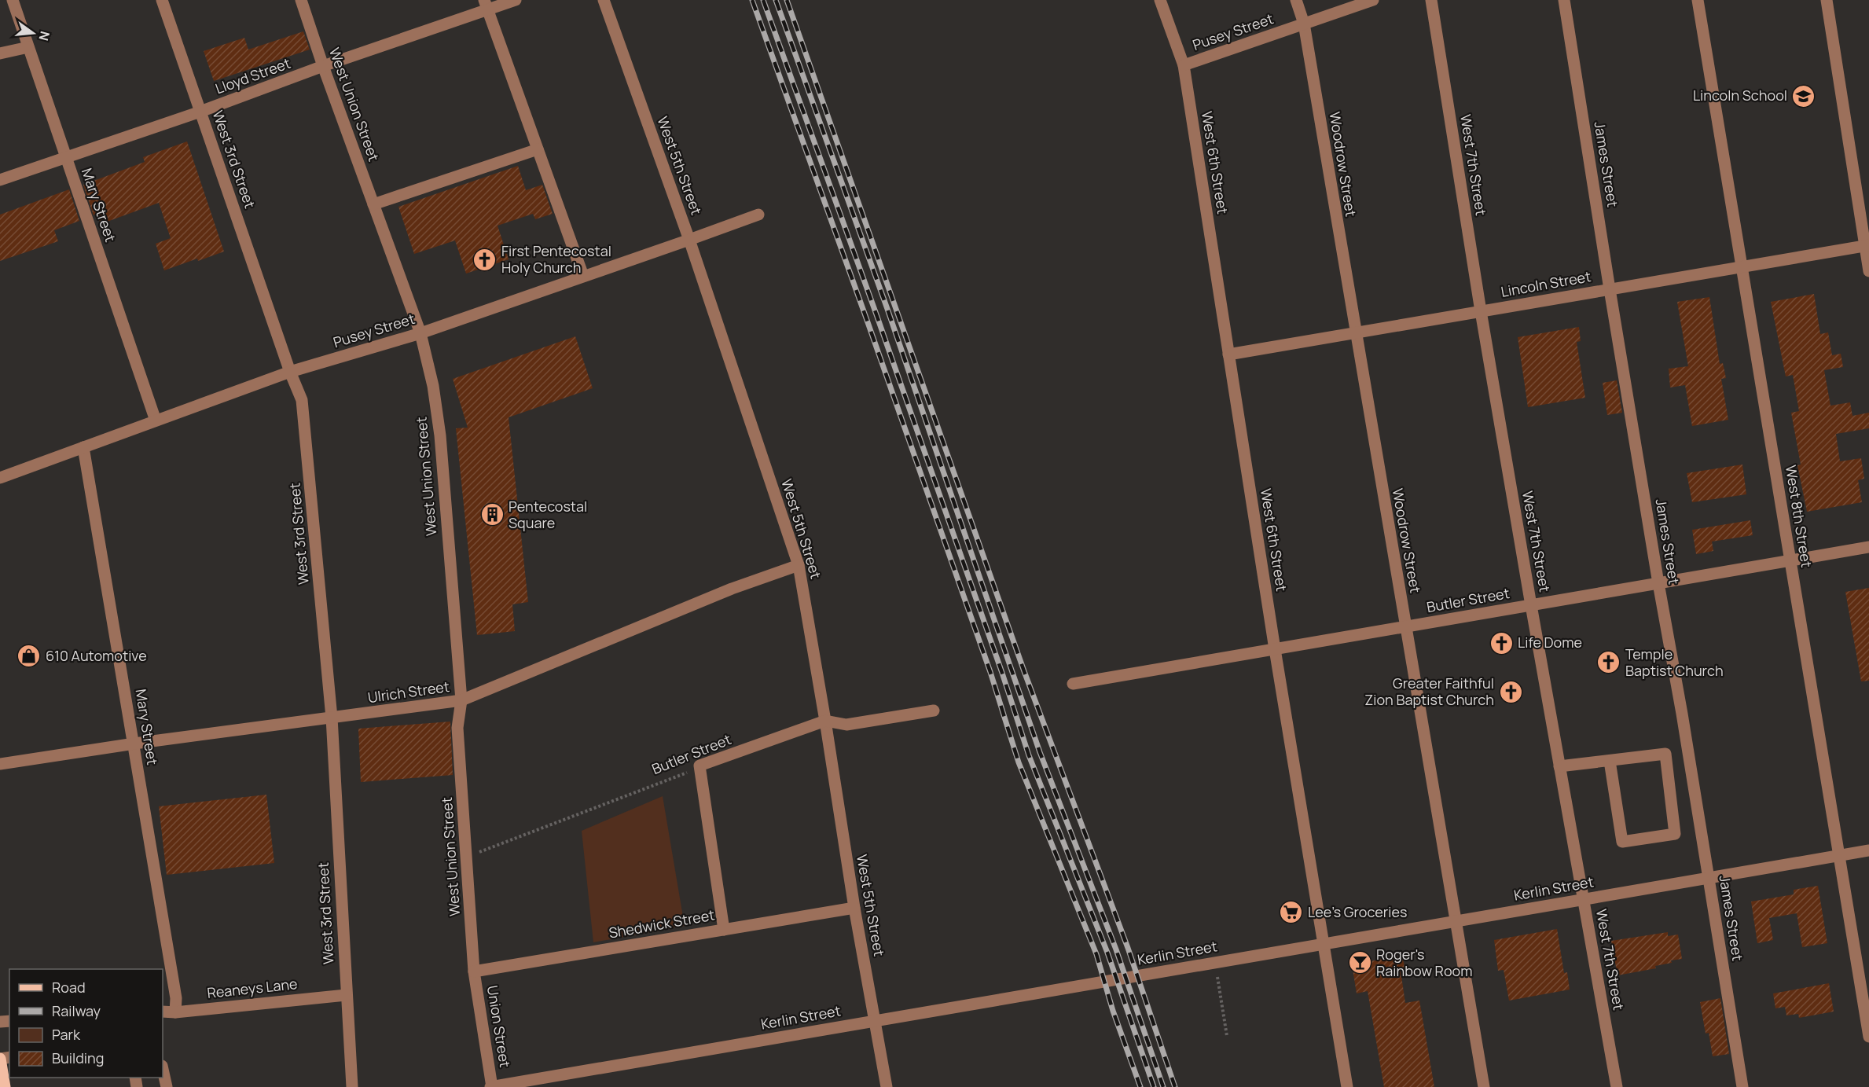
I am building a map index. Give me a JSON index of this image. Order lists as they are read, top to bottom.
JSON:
{
  "streets": {
    "street": [
      "Pusey Street",
      "Lloyd Street",
      "West Union Street",
      "West 3rd Street",
      "West 6th Street",
      "Woodrow Street",
      "James Street",
      "West 7th Street",
      "West 5th Street",
      "Mary Street",
      "Lincoln Street",
      "West 8th Street",
      "Butler Street",
      "Ulrich Street",
      "Kerlin Street",
      "Shedwick Street",
      "Reaneys Lane",
      "Union Street"
    ]
  },
  "crossings": [
    ["Pusey Street", "West Union Street"],
    ["Pusey Street", "West 3rd Street"],
    ["Pusey Street", "West 6th Street"],
    ["Pusey Street", "Woodrow Street"],
    ["Pusey Street", "West 5th Street"],
    ["Pusey Street", "Mary Street"],
    ["Lloyd Street", "West Union Street"],
    ["Lloyd Street", "West 3rd Street"],
    ["Lloyd Street", "Mary Street"],
    ["West Union Street", "Butler Street"],
    ["West Union Street", "Ulrich Street"],
    ["West Union Street", "Shedwick Street"],
    ["West Union Street", "Union Street"],
    ["West 3rd Street", "Ulrich Street"],
    ["West 3rd Street", "Reaneys Lane"],
    ["West 6th Street", "Lincoln Street"],
    ["West 6th Street", "Butler Street"],
    ["West 6th Street", "Kerlin Street"],
    ["Woodrow Street", "Lincoln Street"],
    ["Woodrow Street", "Butler Street"],
    ["Woodrow Street", "Kerlin Street"],
    ["James Street", "Lincoln Street"],
    ["James Street", "Butler Street"],
    ["James Street", "Kerlin Street"],
    ["West 7th Street", "Lincoln Street"],
    ["West 7th Street", "Butler Street"],
    ["West 7th Street", "Kerlin Street"],
    ["West 5th Street", "Butler Street"],
    ["West 5th Street", "Ulrich Street"],
    ["West 5th Street", "Kerlin Street"],
    ["West 5th Street", "Shedwick Street"],
    ["Mary Street", "Ulrich Street"],
    ["Mary Street", "Reaneys Lane"],
    ["Lincoln Street", "West 8th Street"],
    ["West 8th Street", "Butler Street"],
    ["West 8th Street", "Kerlin Street"],
    ["Kerlin Street", "Union Street"],
    ["Shedwick Street", "Union Street"]
  ],
  "places": {
    "school or university": ["Lincoln School"],
    "church": [
      "First Pentecostal Holy Church",
      "Life Dome",
      "Temple Baptist Church",
      "Greater Faithful Zion Baptist Church"
    ],
    "building": ["Pentecostal Square"],
    "shop": ["610 Automotive"],
    "supermarket": ["Lee's Groceries"],
    "bar": ["Roger's Rainbow Room"]
  },
  "legend": [
    "Road",
    "Railway",
    "Park",
    "Building"
  ],
  "north": "right"
}
